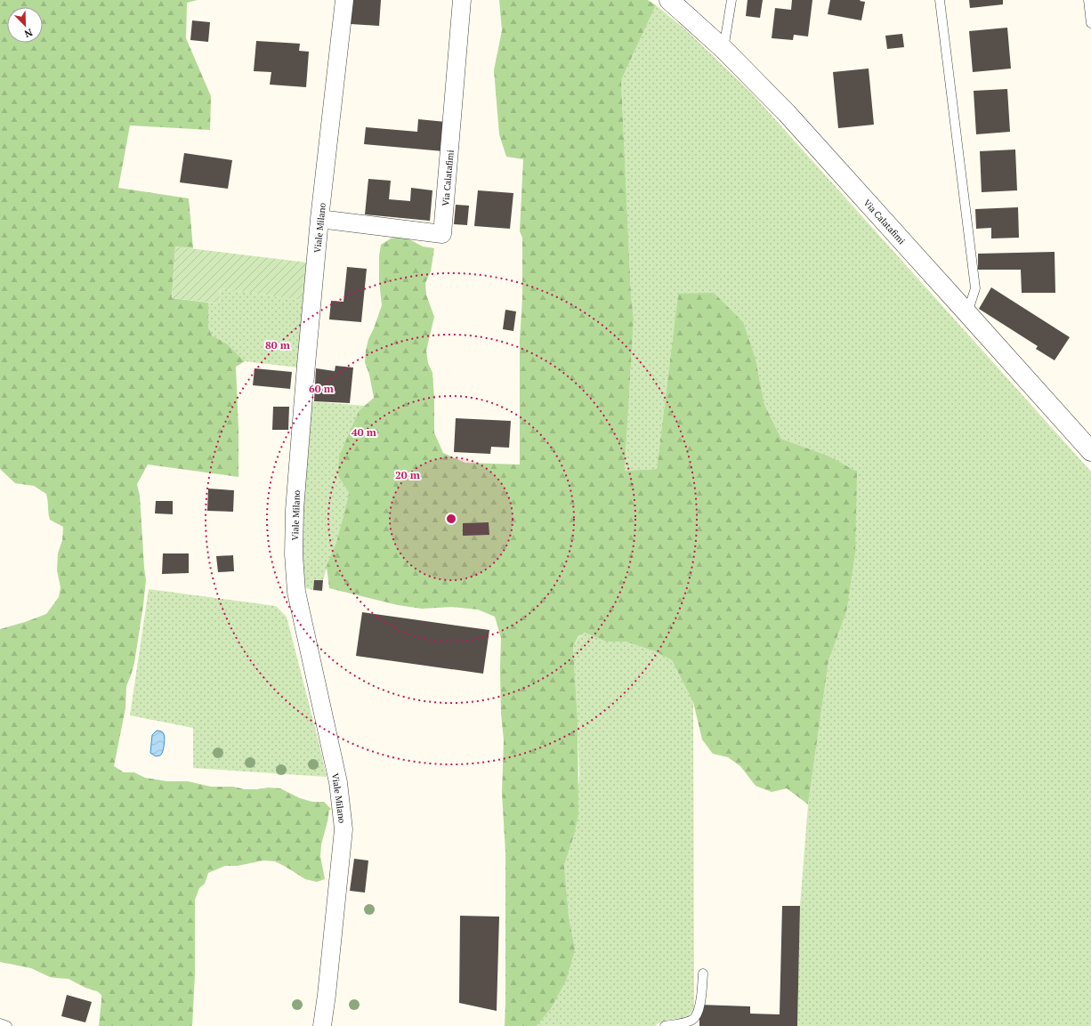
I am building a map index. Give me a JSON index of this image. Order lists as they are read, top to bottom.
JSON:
{
  "streets": {
    "street": ["Via Calatafimi", "Viale Milano"]
  },
  "crossings": [
    ["Via Calatafimi", "Viale Milano"]
  ],
  "north": "bottom right",
  "rings": [
    "80 m",
    "60 m",
    "40 m",
    "20 m"
  ]
}
